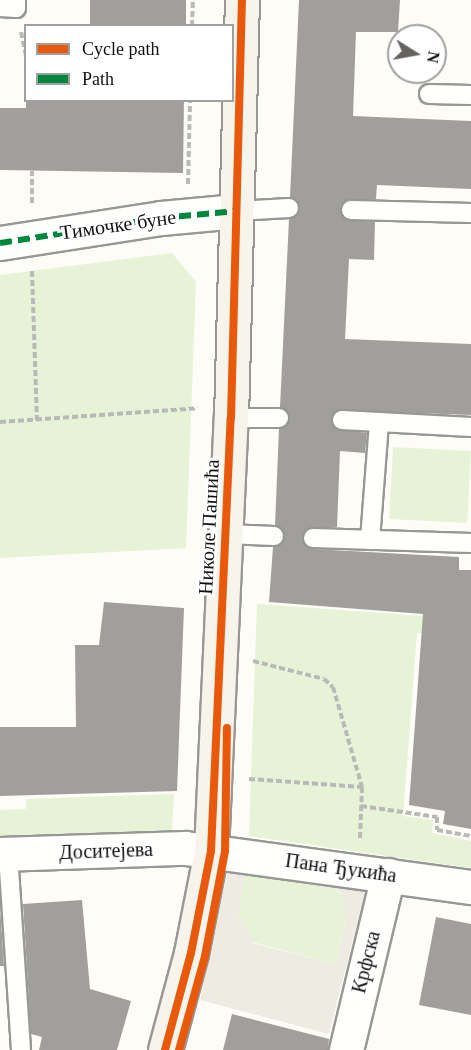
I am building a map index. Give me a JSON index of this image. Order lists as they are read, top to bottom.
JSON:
{
  "streets": {
    "street": [
      "Тимочке буне",
      "Николе Пашића",
      "Доситејева",
      "Пана Ђукића",
      "Крфска"
    ]
  },
  "crossings": [
    ["Тимочке буне", "Николе Пашића"],
    ["Николе Пашића", "Доситејева"],
    ["Николе Пашића", "Пана Ђукића"],
    ["Доситејева", "Пана Ђукића"],
    ["Пана Ђукића", "Крфска"]
  ],
  "legend": ["Cycle path", "Path"],
  "north": "right"
}
